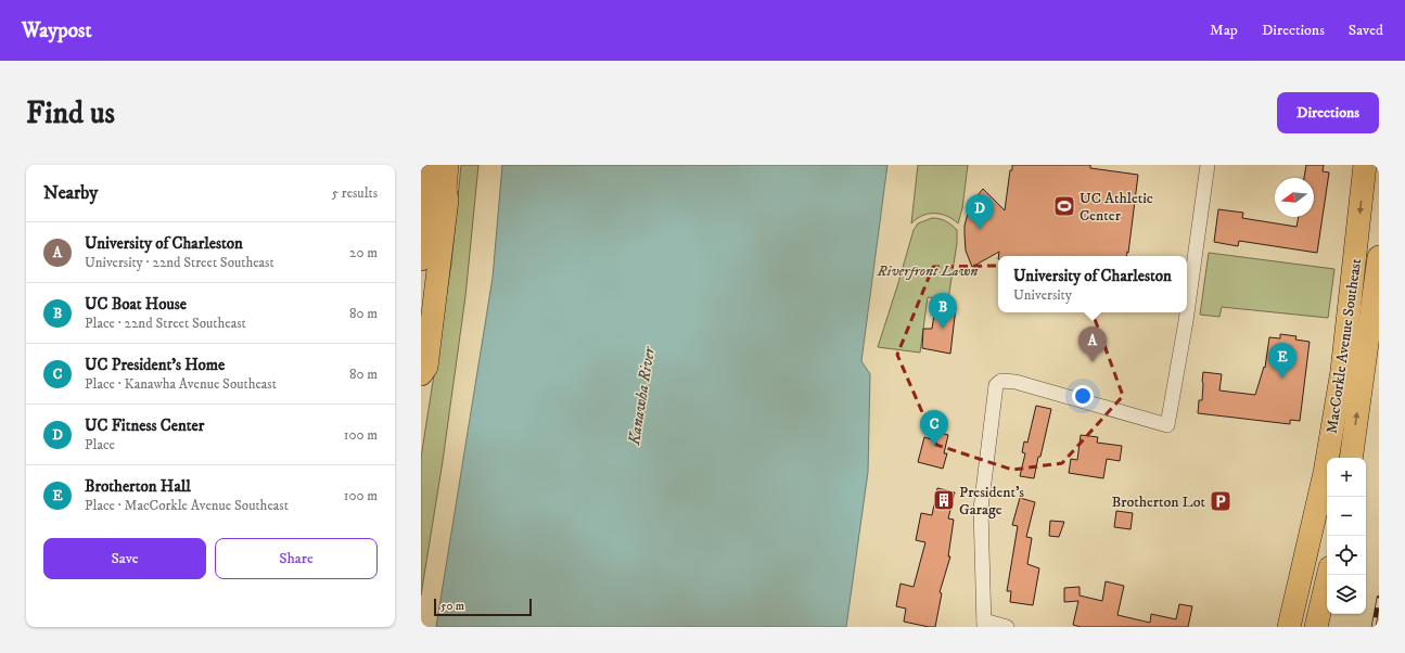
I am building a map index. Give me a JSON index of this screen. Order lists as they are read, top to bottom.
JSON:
{
  "streets": {
    "main road": ["MacCorkle Avenue Southeast"]
  },
  "water": ["Kanawha River"],
  "parks": ["Riverfront Lawn"],
  "places": {
    "sports": ["UC Athletic Center"],
    "building": ["President's Garage"],
    "parking": ["Brotherton Lot"]
  },
  "scale_bar": "50 m",
  "north": "left",
  "page": {
    "header": "Waypost",
    "nav": ["Map", "Directions", "Saved"],
    "buttons": [
      "Directions",
      ["Save", "Share"]
    ],
    "title": "Find us",
    "heading": ["Nearby", "5 results"],
    "pins": [
      "D",
      "B",
      "A",
      "E",
      "C"
    ],
    "list": [
      {
        "mark": "A",
        "name": "University of Charleston",
        "note": "University · 22nd Street Southeast",
        "value": "20 m"
      },
      {
        "mark": "B",
        "name": "UC Boat House",
        "note": "Place · 22nd Street Southeast",
        "value": "80 m"
      },
      {
        "mark": "C",
        "name": "UC President’s Home",
        "note": "Place · Kanawha Avenue Southeast",
        "value": "80 m"
      },
      {
        "mark": "D",
        "name": "UC Fitness Center",
        "note": "Place",
        "value": "100 m"
      },
      {
        "mark": "E",
        "name": "Brotherton Hall",
        "note": "Place · MacCorkle Avenue Southeast",
        "value": "100 m"
      }
    ],
    "popup": ["University of Charleston", "University"],
    "map_buttons": ["+", "−"],
    "scale": "50 m"
  }
}
